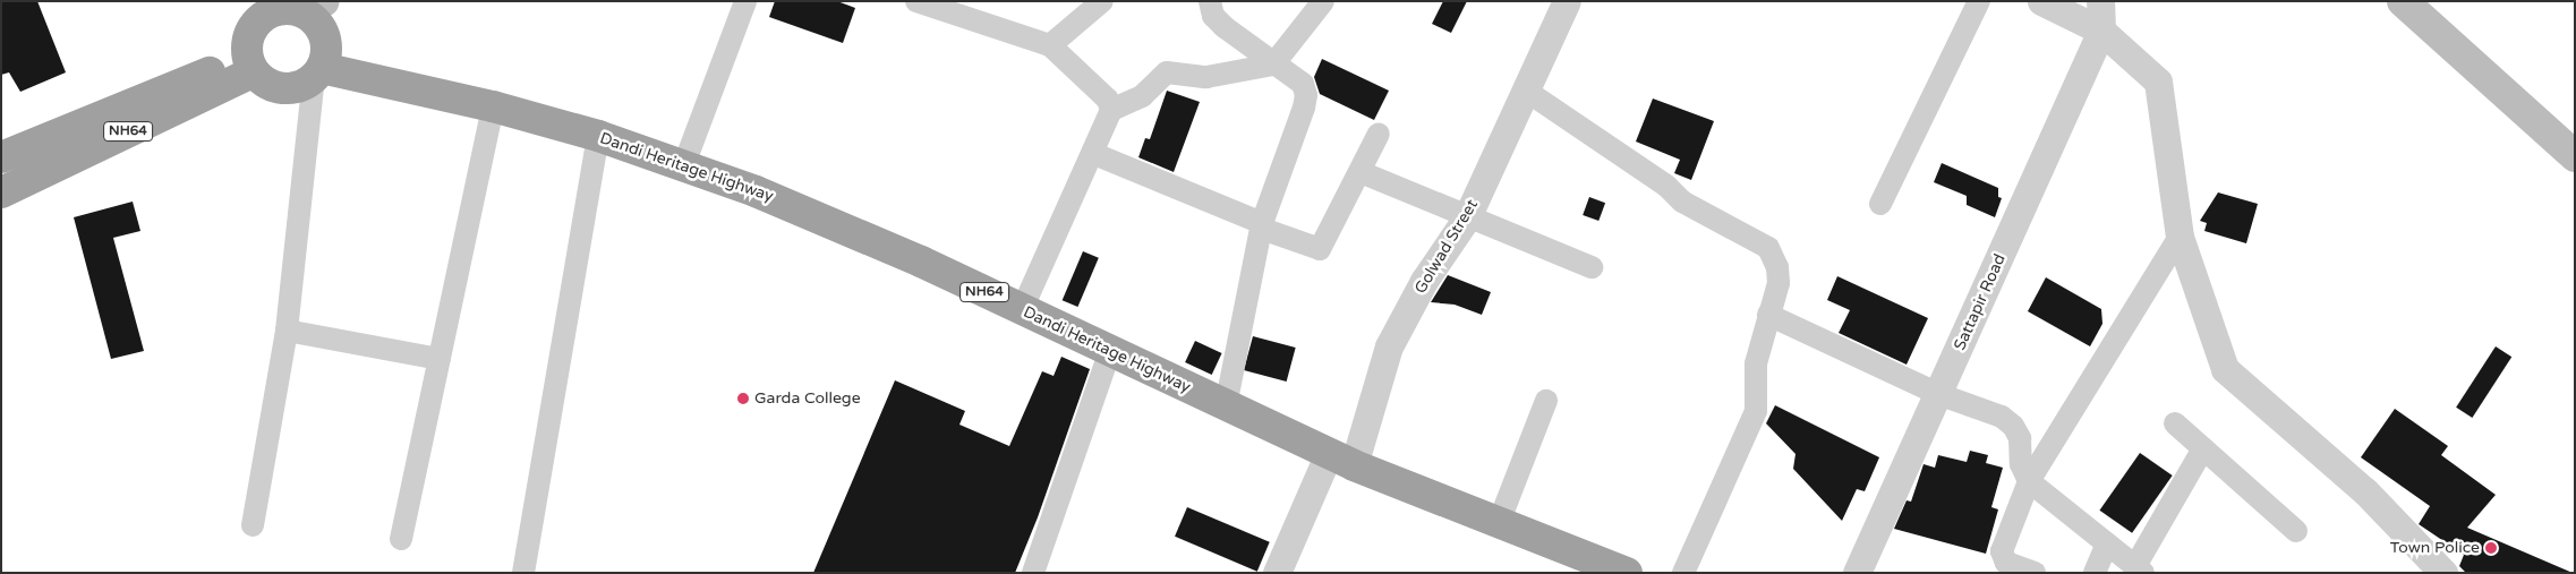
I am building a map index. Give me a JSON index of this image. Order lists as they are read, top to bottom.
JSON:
{
  "streets": {
    "highway": ["NH64", "Dandi Heritage Highway"],
    "street": ["Golwad Street", "Sattapir Road"]
  },
  "crossings": [
    ["NH64", "Dandi Heritage Highway"],
    ["Dandi Heritage Highway", "Golwad Street"]
  ],
  "places": ["Garda College", "Town Police"]
}
